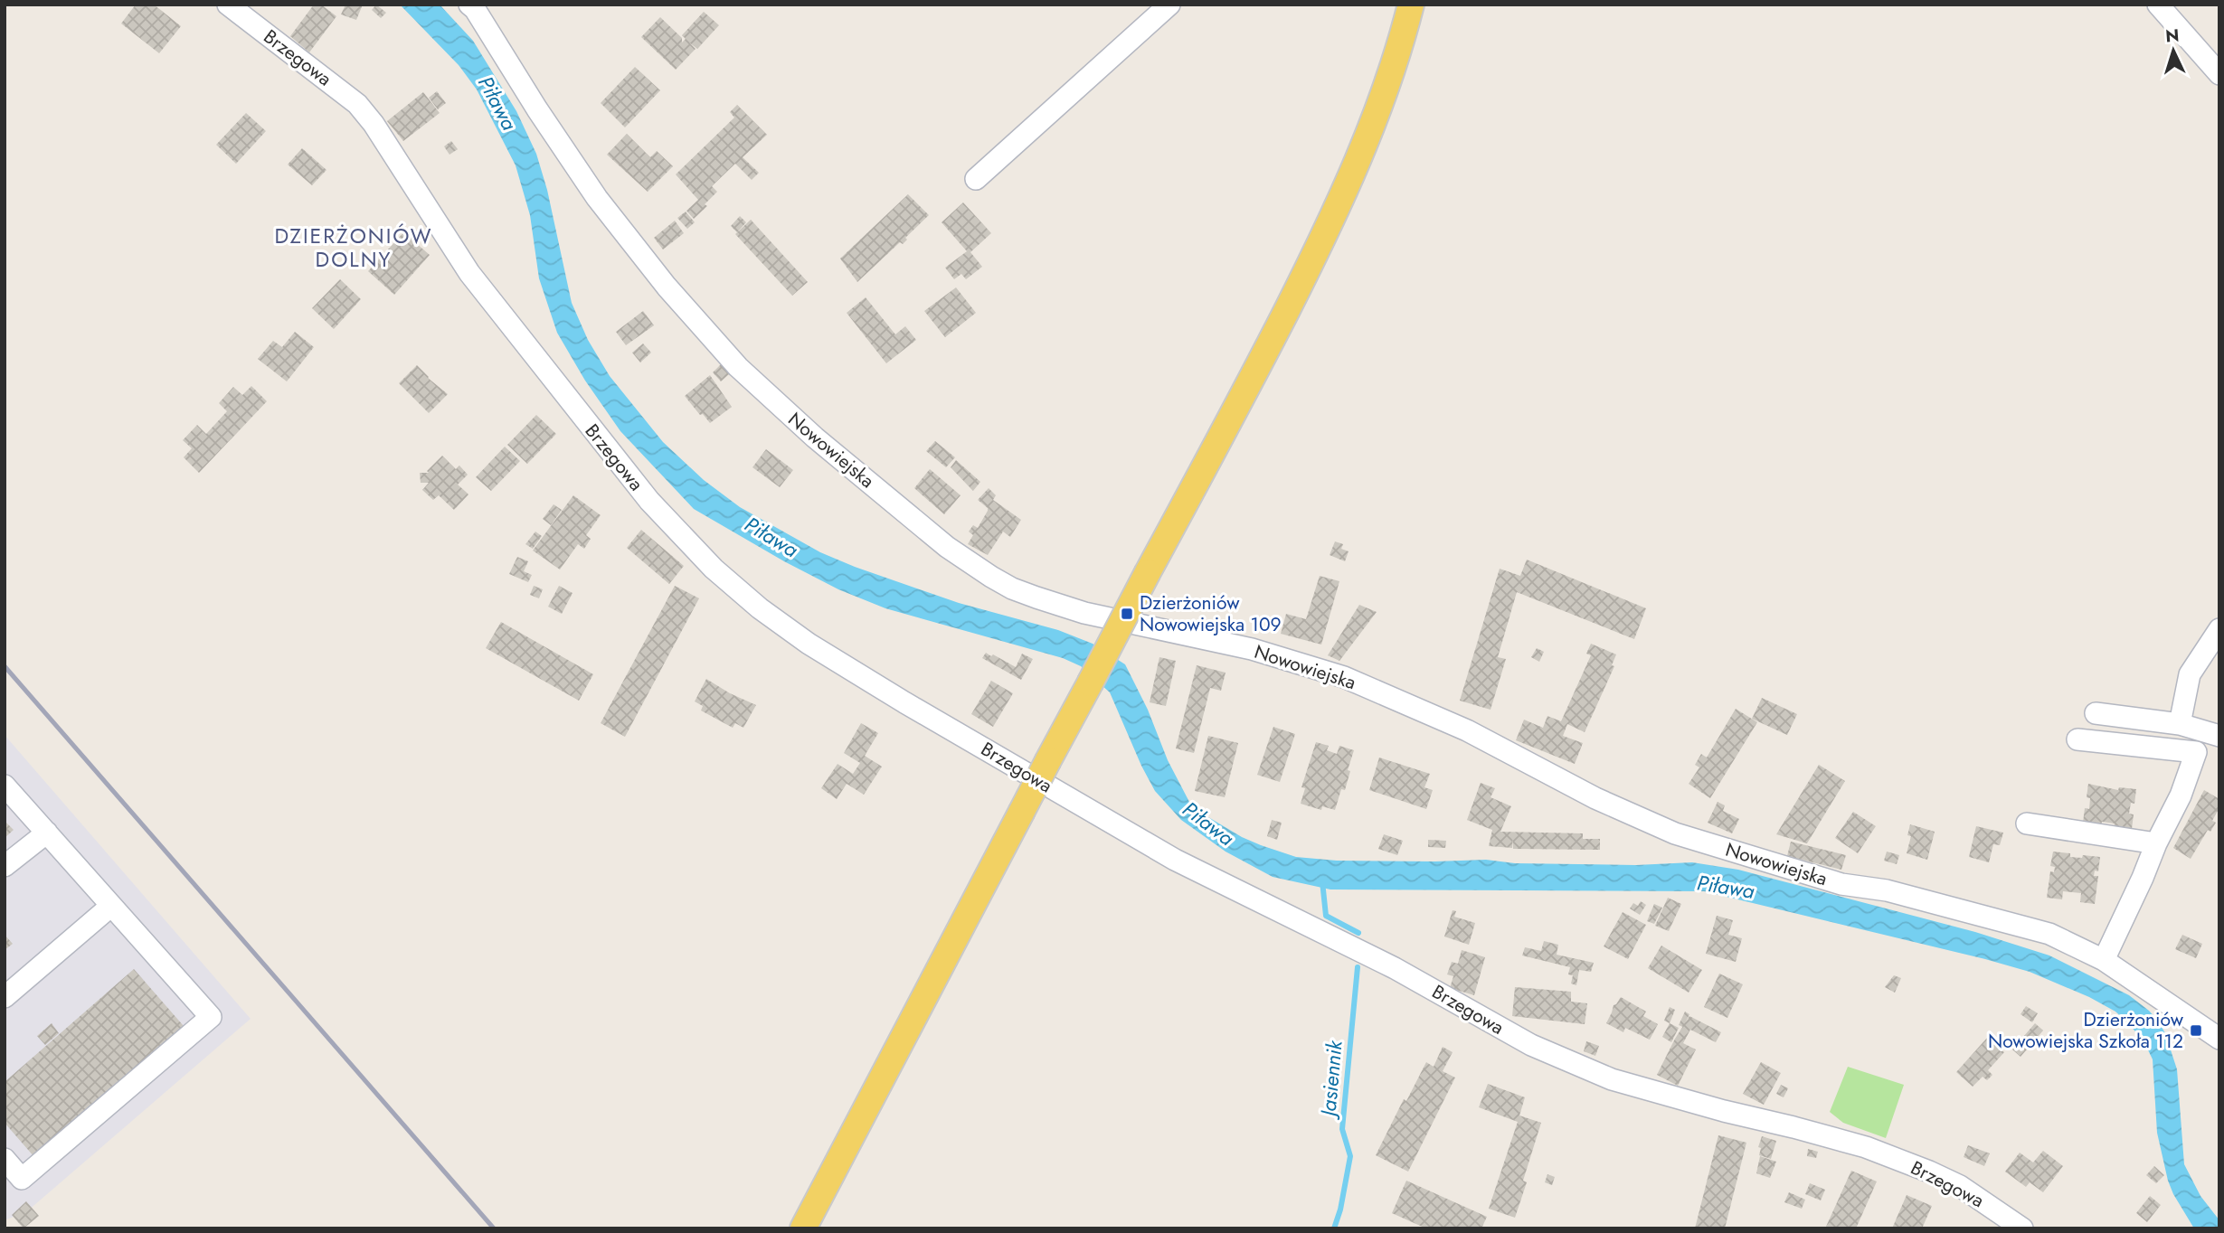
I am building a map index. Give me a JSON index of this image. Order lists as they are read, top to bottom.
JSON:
{
  "streets": {
    "street": ["Brzegowa", "Nowowiejska"]
  },
  "districts": ["DZIERŻONIÓW DOLNY"],
  "water": ["Piława", "Jasiennik"],
  "places": {
    "transit": ["Dzierżoniów Nowowiejska 109", "Dzierżoniów Nowowiejska Szkoła 112"]
  },
  "north": "top"
}
